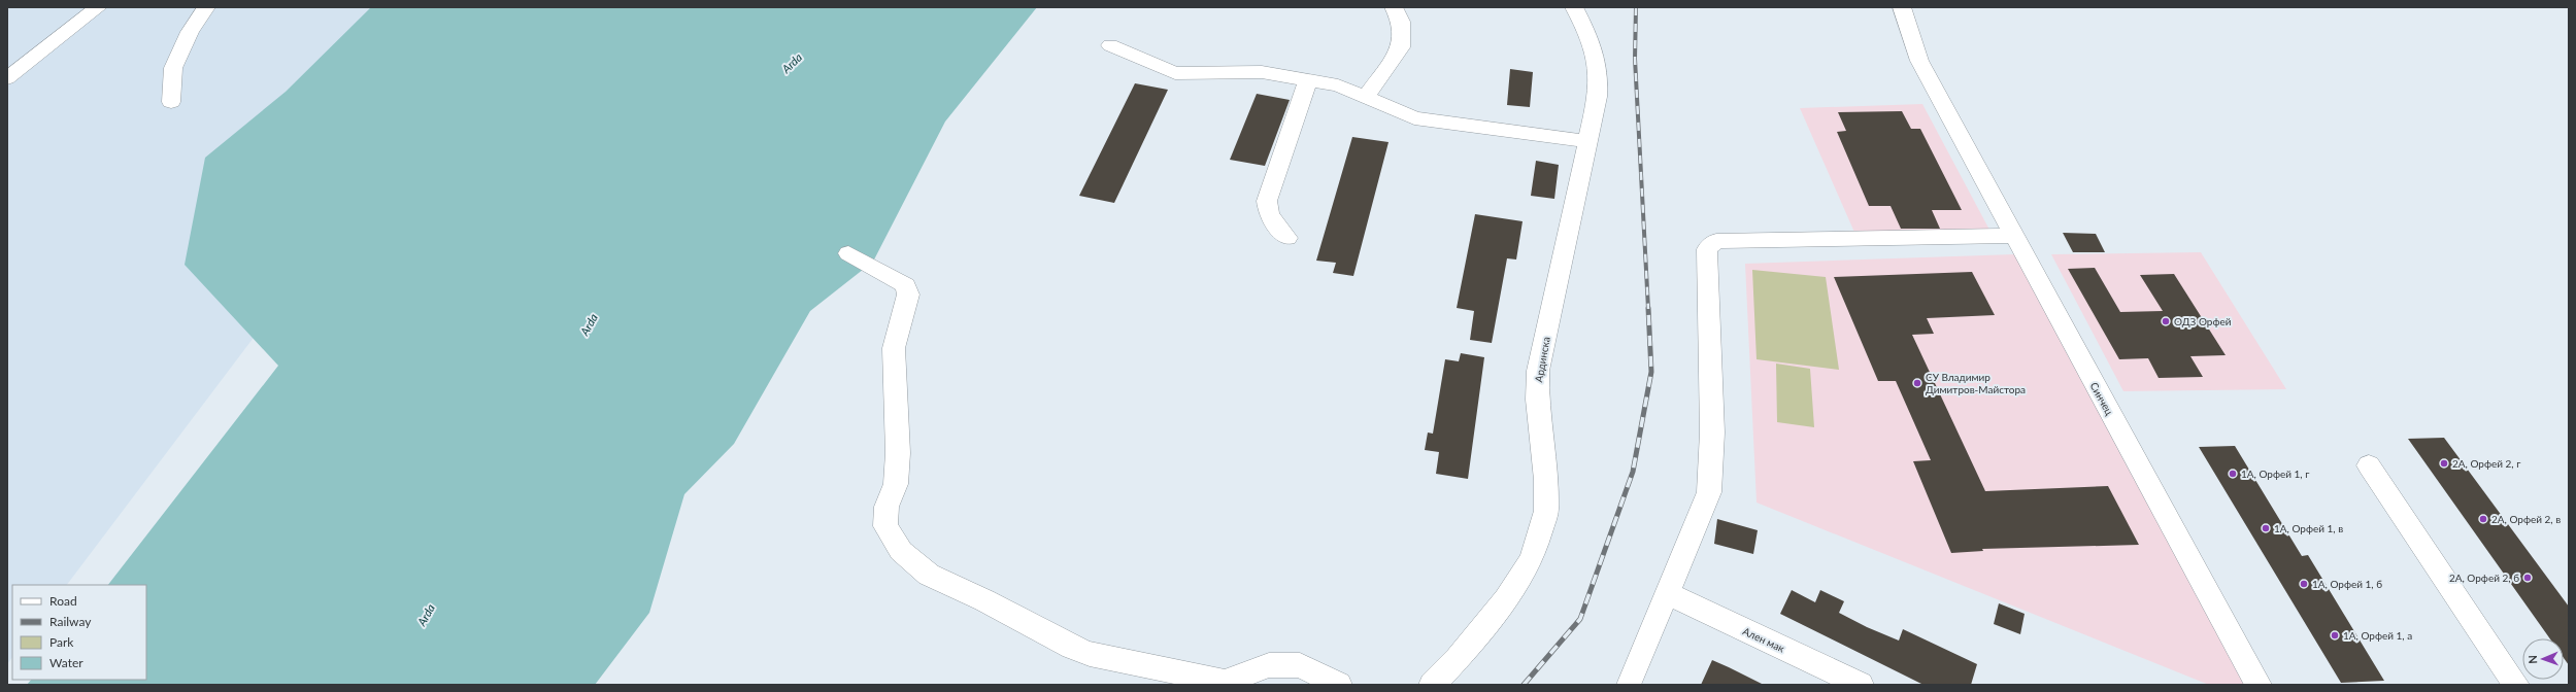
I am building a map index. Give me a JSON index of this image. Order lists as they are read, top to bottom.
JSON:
{
  "streets": {
    "street": ["Ардинска", "Синчец", "Ален мак"]
  },
  "water": ["Arda"],
  "places": [
    "ОДЗ Орфей",
    "СУ Владимир Димитров-Майстора",
    "2А, Орфей 2, г",
    "1А, Орфей 1, г",
    "2А, Орфей 2, в",
    "1А, Орфей 1, в",
    "2А, Орфей 2, б",
    "1А, Орфей 1, б",
    "1А, Орфей 1, а"
  ],
  "legend": [
    "Road",
    "Railway",
    "Park",
    "Water"
  ],
  "north": "left"
}
